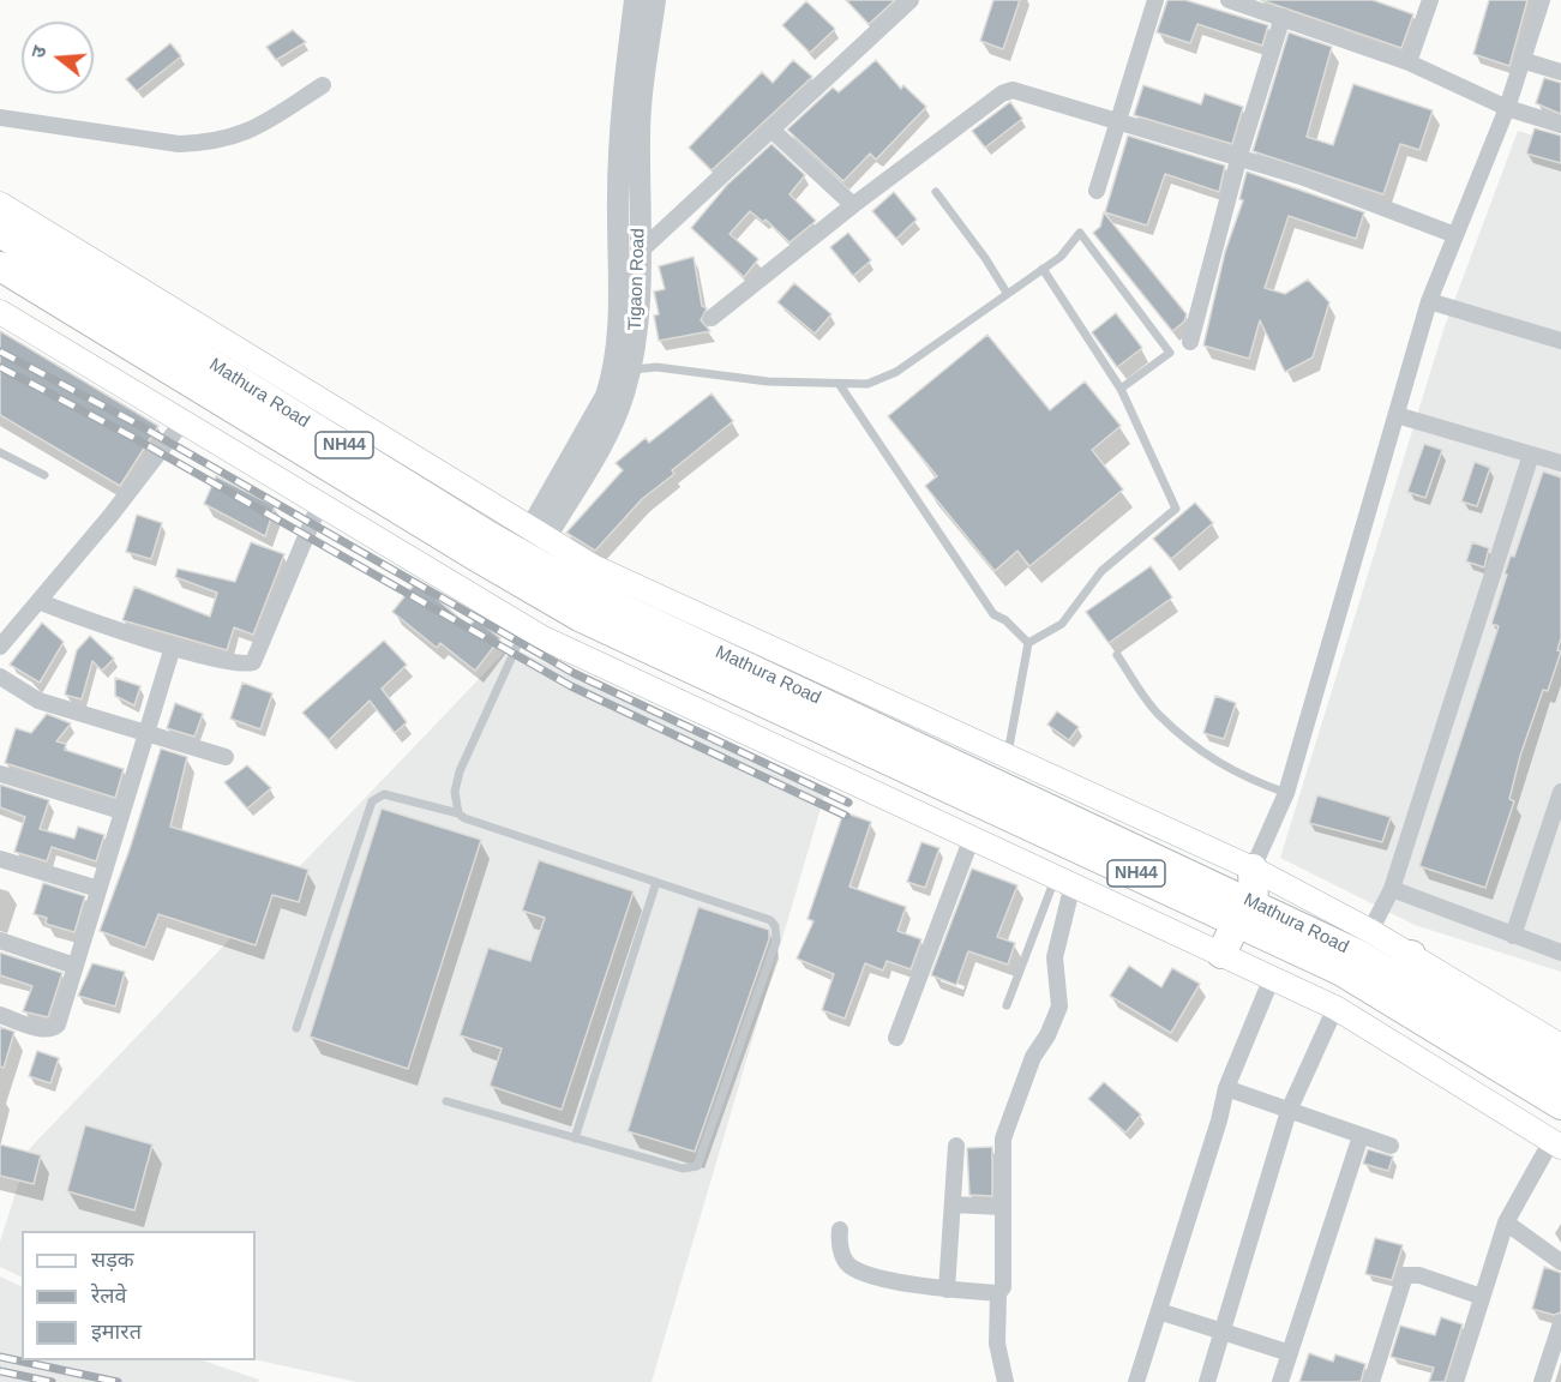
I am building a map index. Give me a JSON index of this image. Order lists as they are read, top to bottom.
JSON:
{
  "streets": {
    "highway": ["Mathura Road", "NH44"],
    "street": ["Tigaon Road"]
  },
  "legend": ["सड़क", "रेलवे", "इमारत"],
  "north": "left"
}
